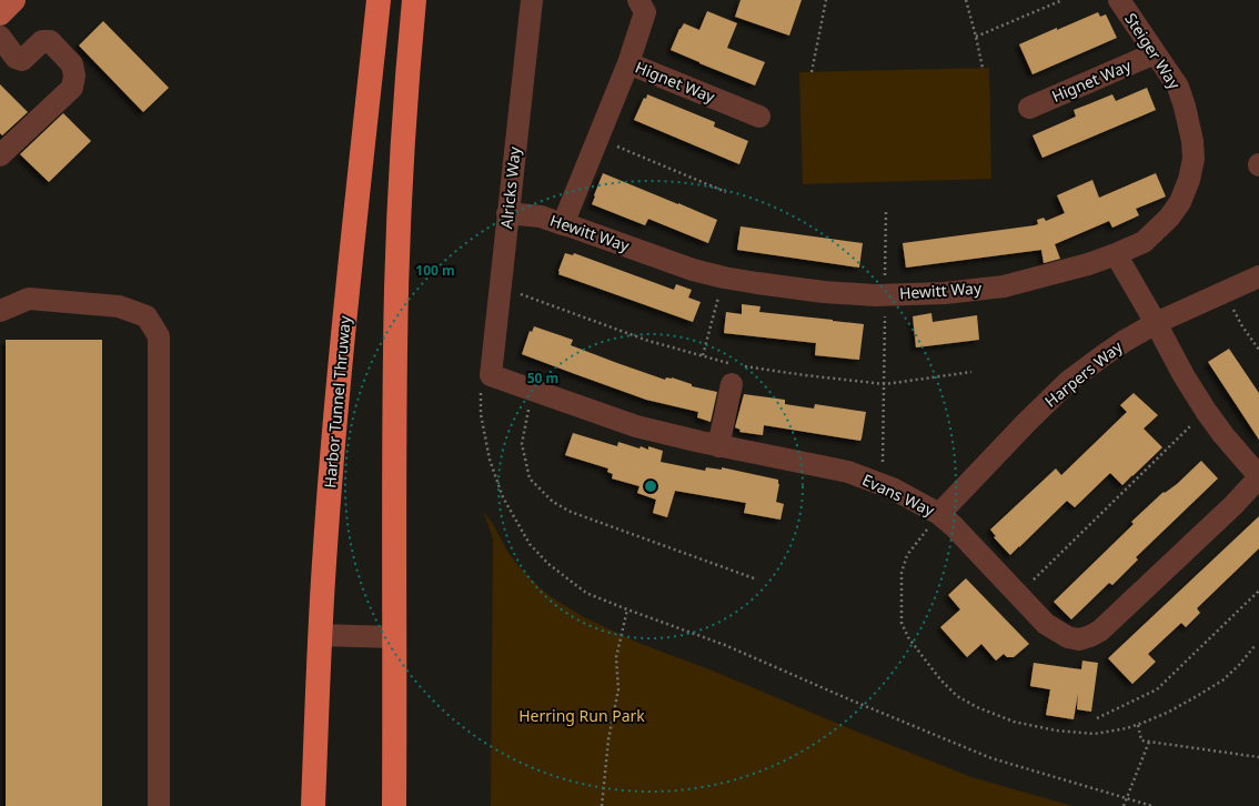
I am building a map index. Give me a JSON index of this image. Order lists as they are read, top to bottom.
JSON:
{
  "streets": {
    "highway": ["Harbor Tunnel Thruway"],
    "street": [
      "Steiger Way",
      "Hignet Way",
      "Alricks Way",
      "Hewitt Way",
      "Harpers Way",
      "Evans Way"
    ]
  },
  "crossings": [
    ["Steiger Way", "Hignet Way"],
    ["Steiger Way", "Hewitt Way"],
    ["Alricks Way", "Hewitt Way"],
    ["Alricks Way", "Evans Way"],
    ["Harpers Way", "Evans Way"]
  ],
  "parks": ["Herring Run Park"],
  "rings": ["100 m", "50 m"]
}
